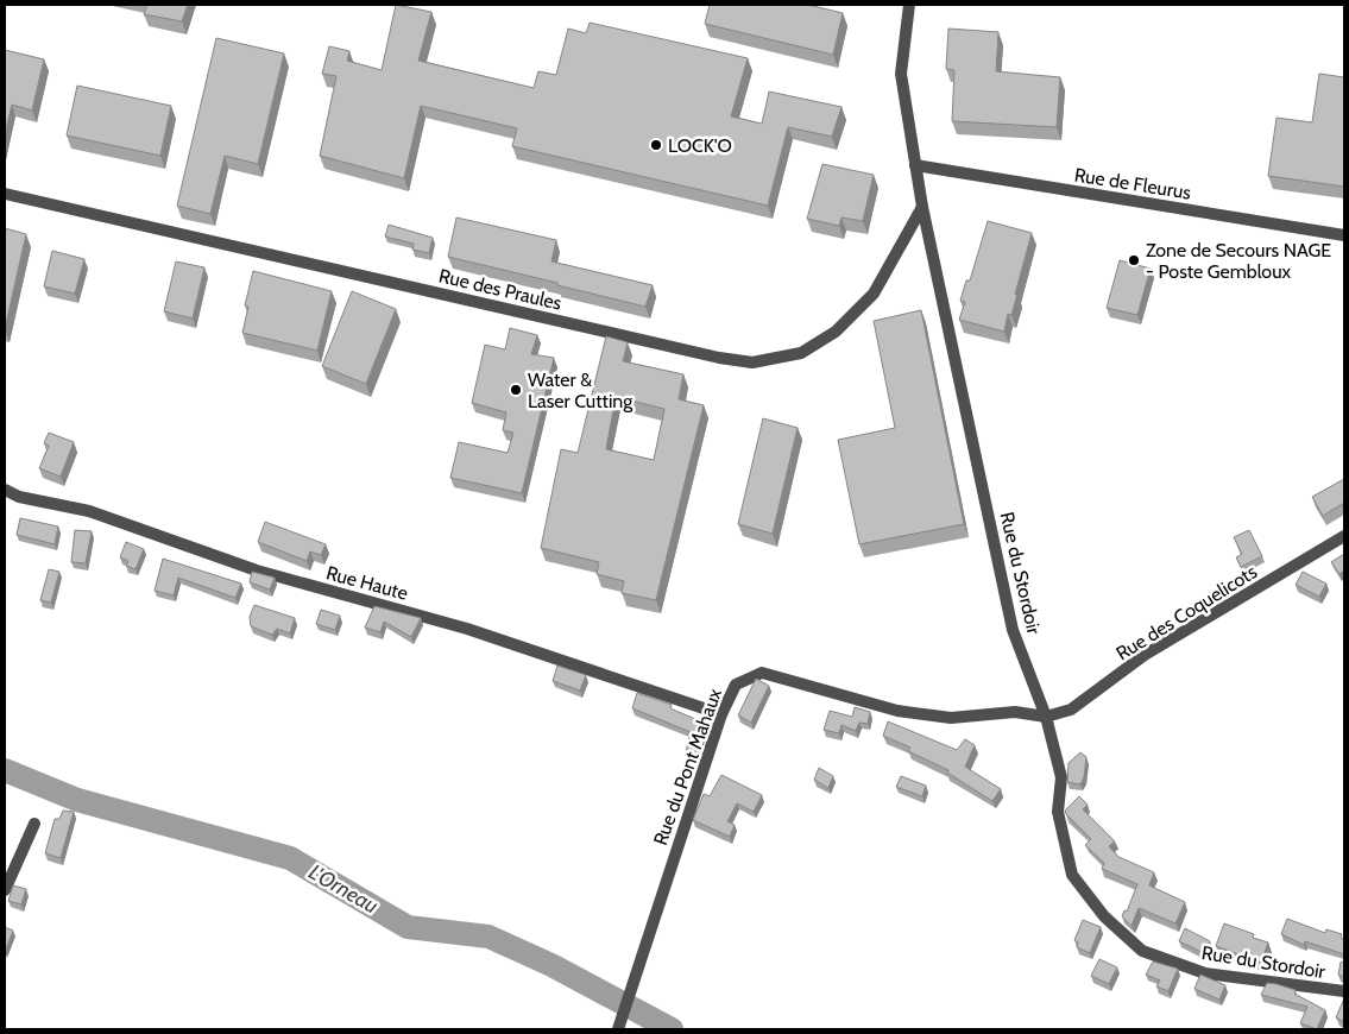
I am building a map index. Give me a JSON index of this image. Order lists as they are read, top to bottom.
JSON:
{
  "streets": {
    "street": [
      "Rue de Fleurus",
      "Rue des Praules",
      "Rue du Stordoir",
      "Rue Haute",
      "Rue des Coquelicots",
      "Rue du Pont Mahaux"
    ]
  },
  "crossings": [
    ["Rue de Fleurus", "Rue du Stordoir"],
    ["Rue des Praules", "Rue du Stordoir"],
    ["Rue du Stordoir", "Rue des Coquelicots"],
    ["Rue du Stordoir", "Rue du Pont Mahaux"],
    ["Rue Haute", "Rue du Pont Mahaux"],
    ["Rue des Coquelicots", "Rue du Pont Mahaux"]
  ],
  "water": ["L'Orneau"],
  "places": ["LOCK'O", "Zone de Secours NAGE - Poste Gembloux", "Water & Laser Cutting"]
}
